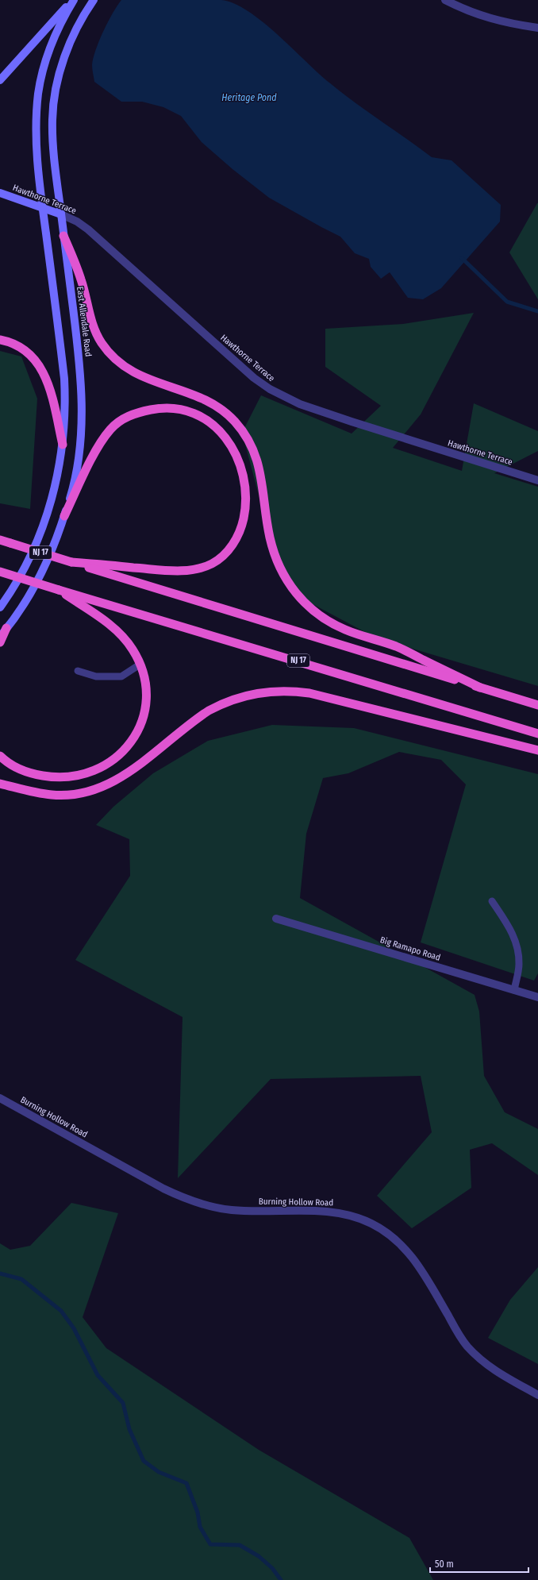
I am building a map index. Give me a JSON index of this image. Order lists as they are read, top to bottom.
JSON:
{
  "streets": {
    "highway": ["NJ 17"],
    "main road": ["Hawthorne Terrace", "East Allendale Road"],
    "street": ["Big Ramapo Road", "Burning Hollow Road"]
  },
  "crossings": [
    ["Hawthorne Terrace", "East Allendale Road"]
  ],
  "water": ["Heritage Pond"],
  "scale_bar": "50 m"
}
